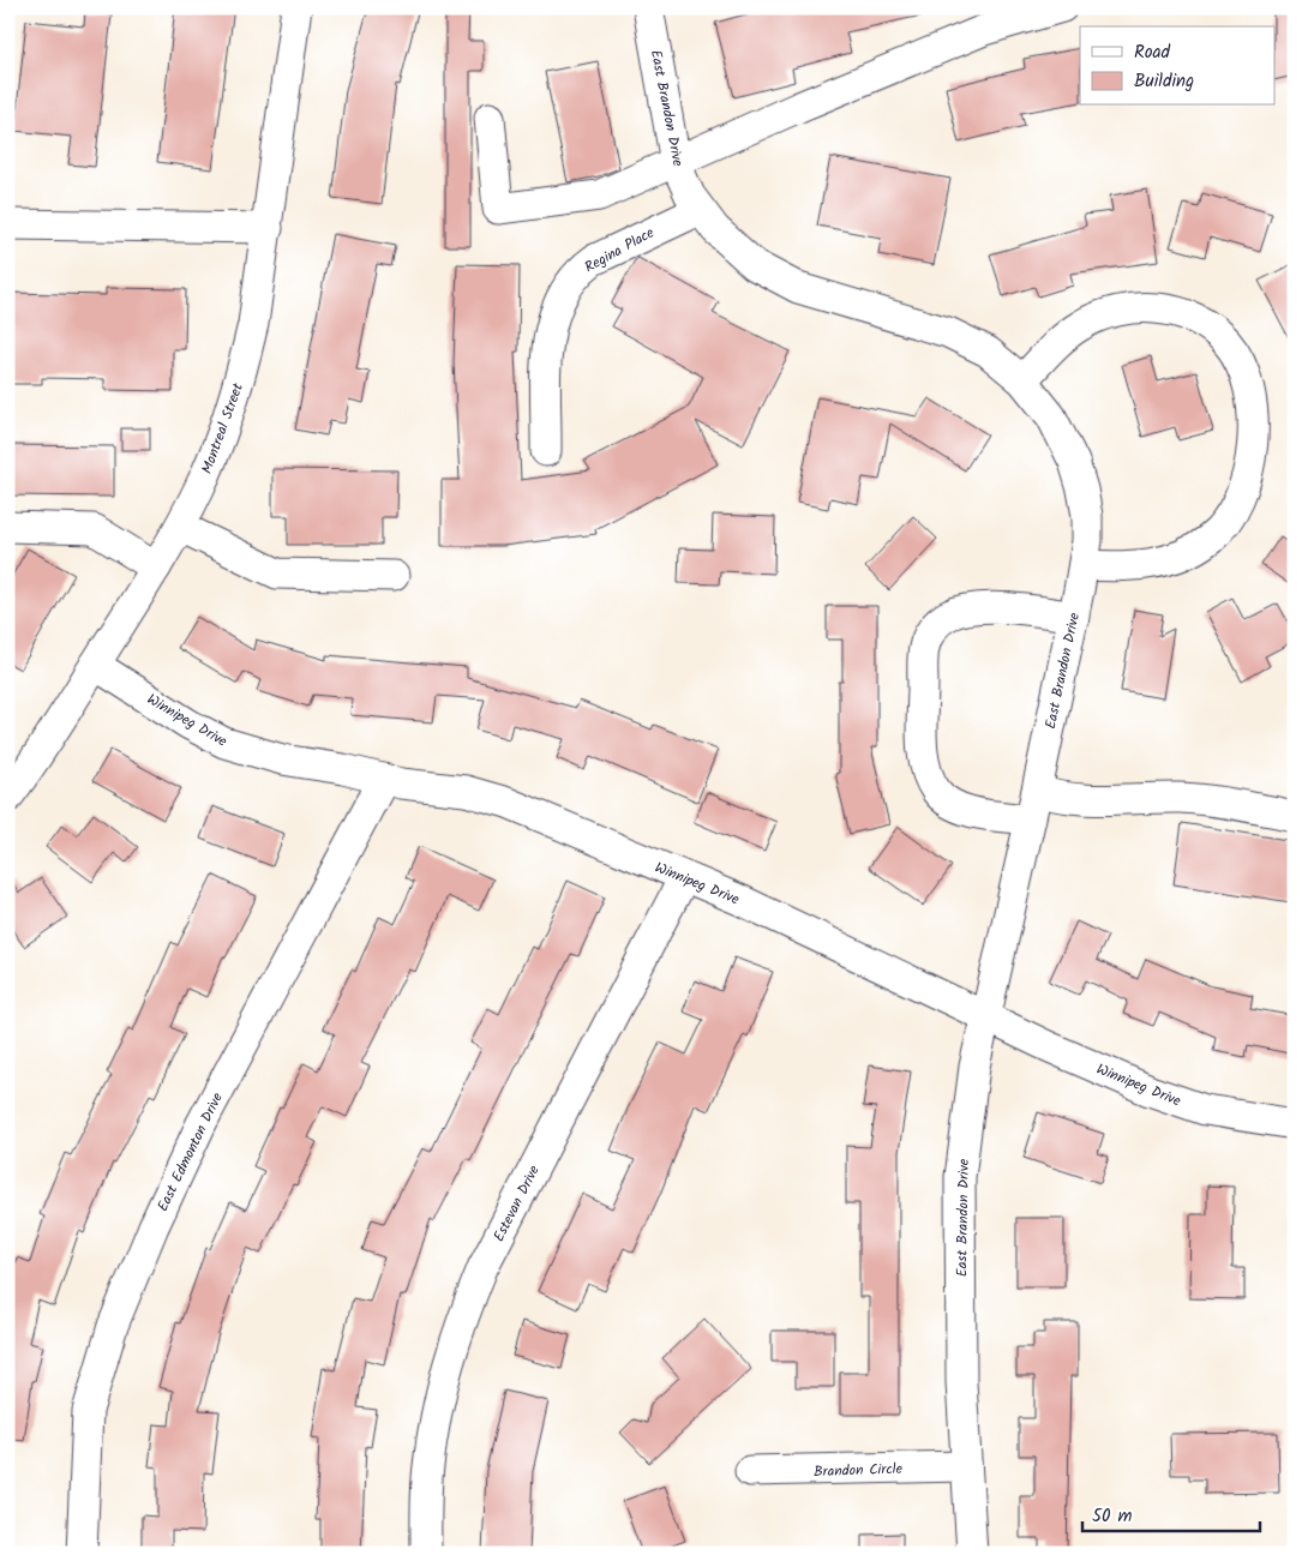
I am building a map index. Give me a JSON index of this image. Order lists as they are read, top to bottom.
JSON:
{
  "streets": {
    "street": [
      "East Brandon Drive",
      "Regina Place",
      "Montreal Street",
      "Winnipeg Drive",
      "East Edmonton Drive",
      "Estevan Drive",
      "Brandon Circle"
    ]
  },
  "crossings": [
    ["East Brandon Drive", "Regina Place"],
    ["East Brandon Drive", "Winnipeg Drive"],
    ["East Brandon Drive", "Brandon Circle"],
    ["Montreal Street", "Winnipeg Drive"],
    ["Winnipeg Drive", "East Edmonton Drive"],
    ["Winnipeg Drive", "Estevan Drive"]
  ],
  "legend": ["Road", "Building"],
  "scale_bar": "50 m"
}
